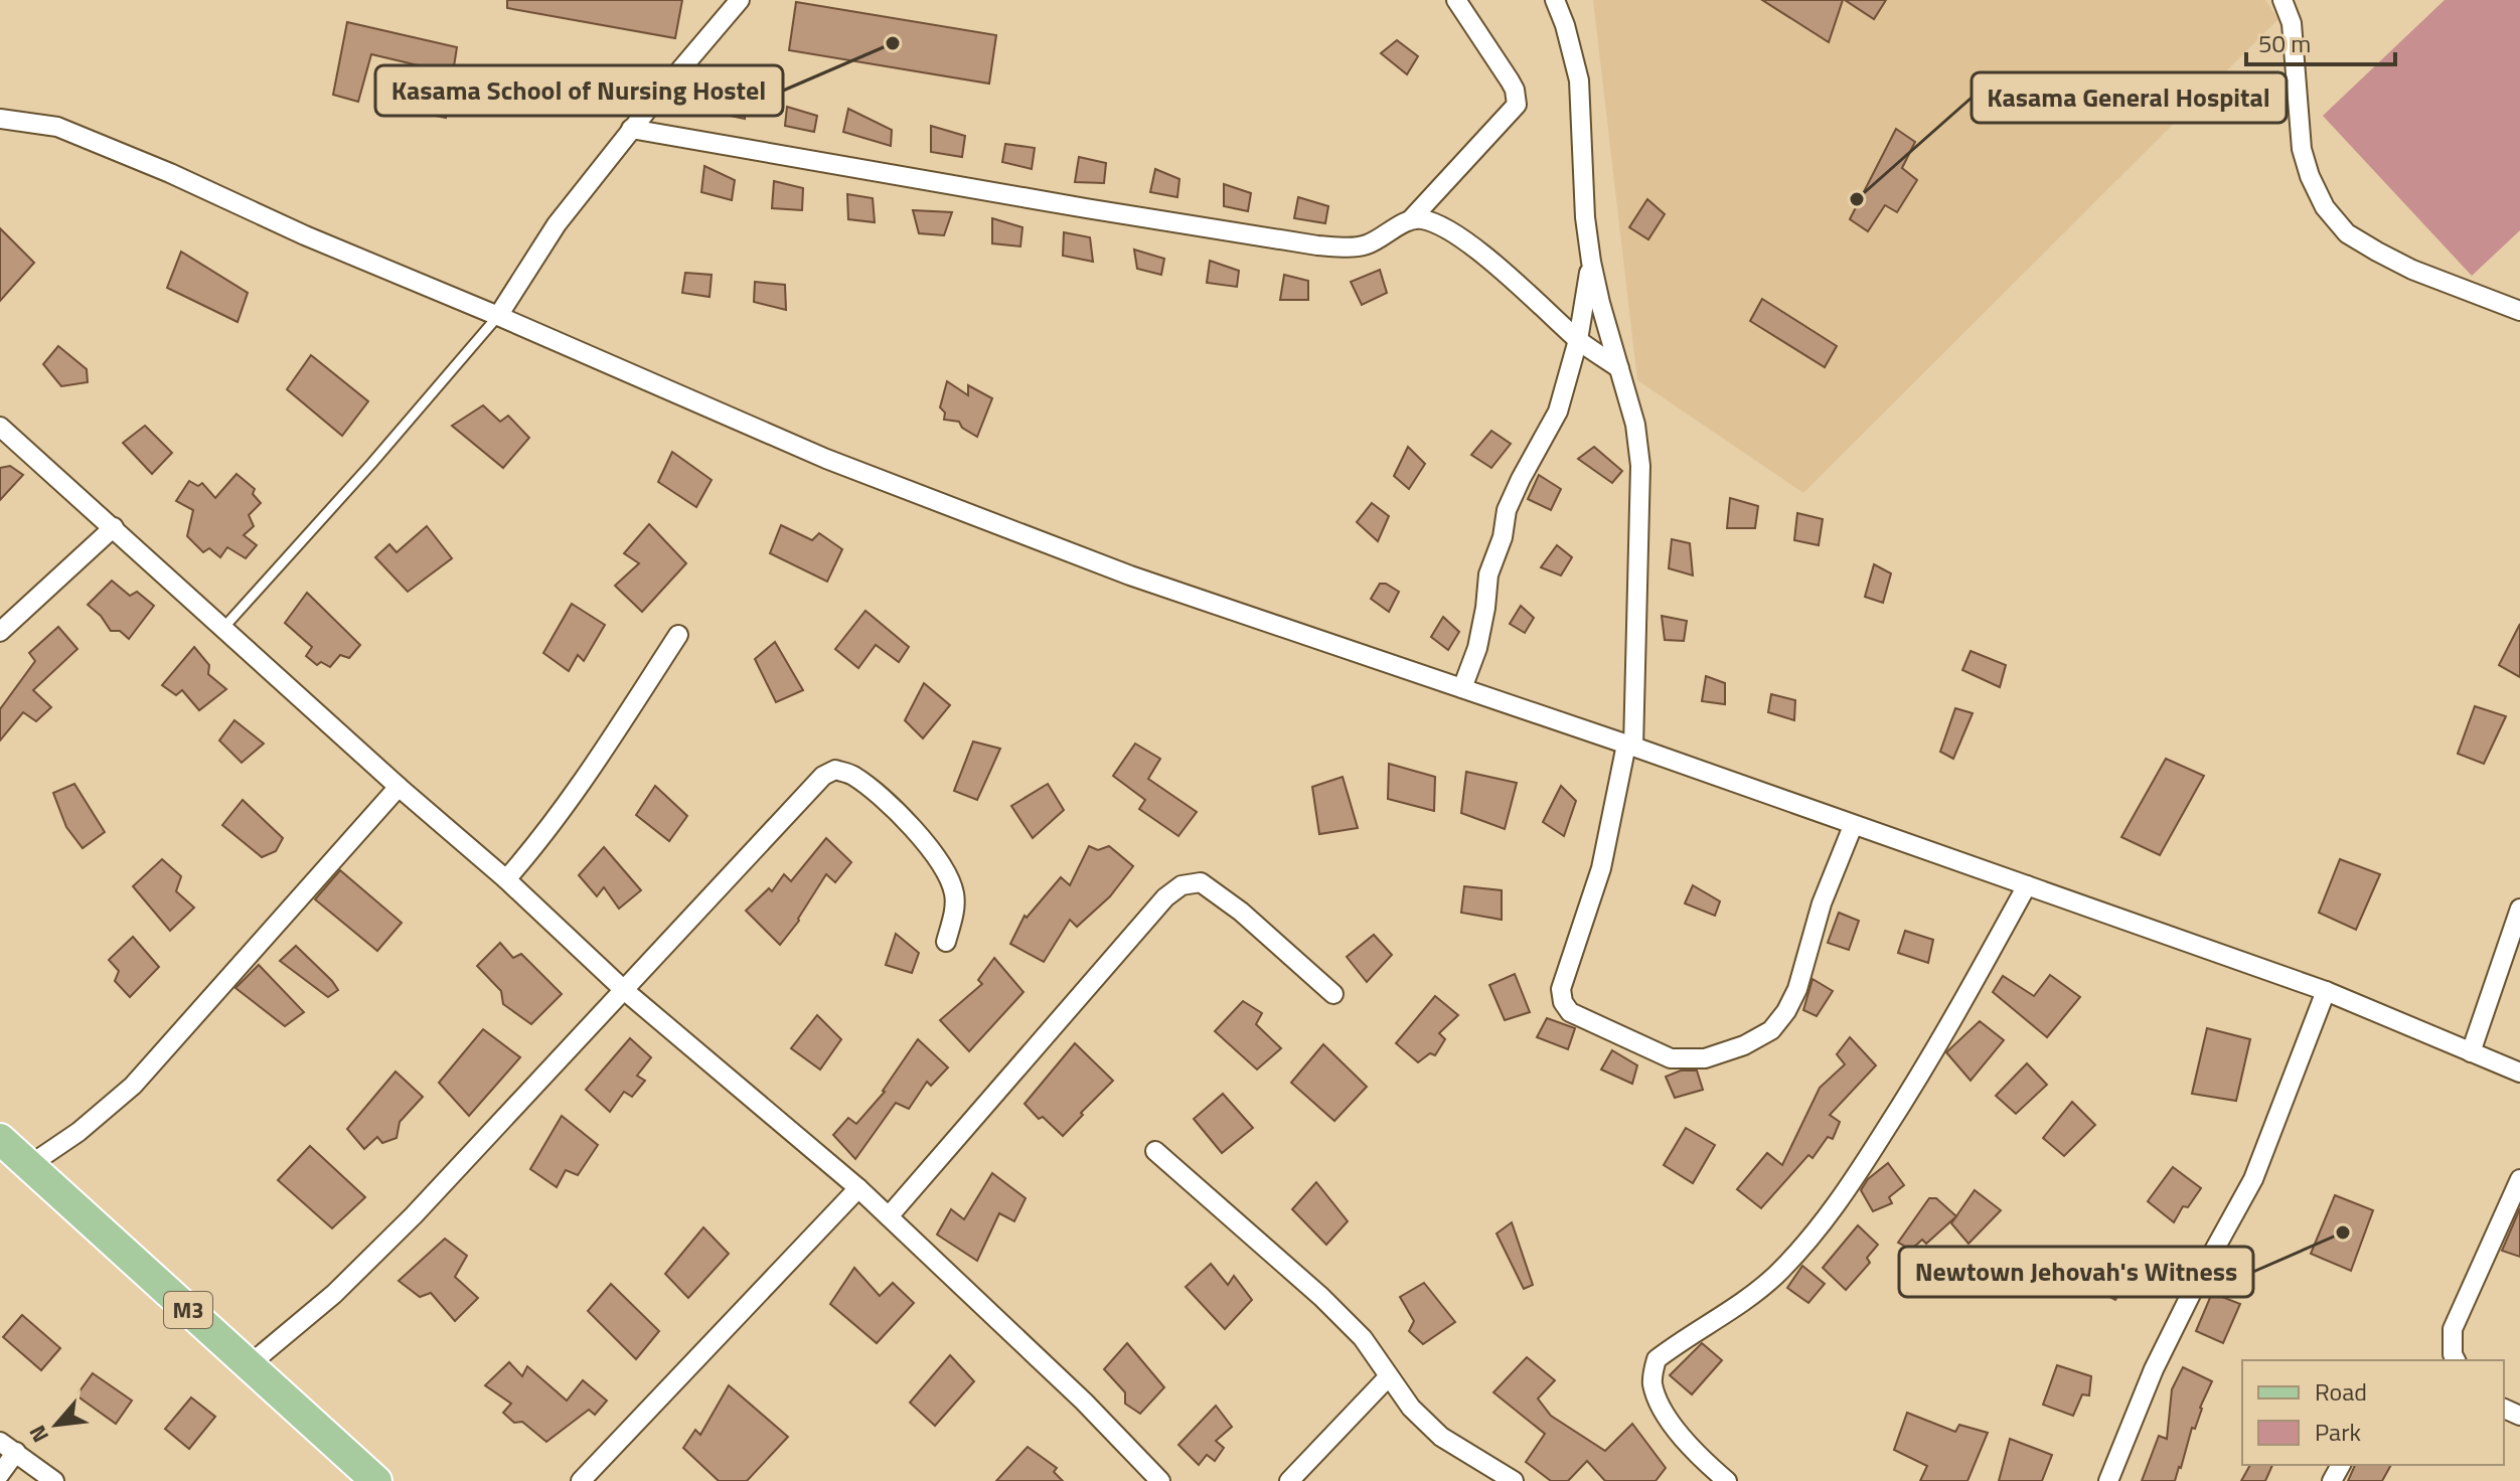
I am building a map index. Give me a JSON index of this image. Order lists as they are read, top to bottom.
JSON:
{
  "streets": {
    "main road": ["M3"]
  },
  "places": ["Kasama School of Nursing Hostel", "Kasama General Hospital", "Newtown Jehovah's Witness"],
  "legend": ["Road", "Park"],
  "scale_bar": "50 m",
  "north": "bottom left"
}
